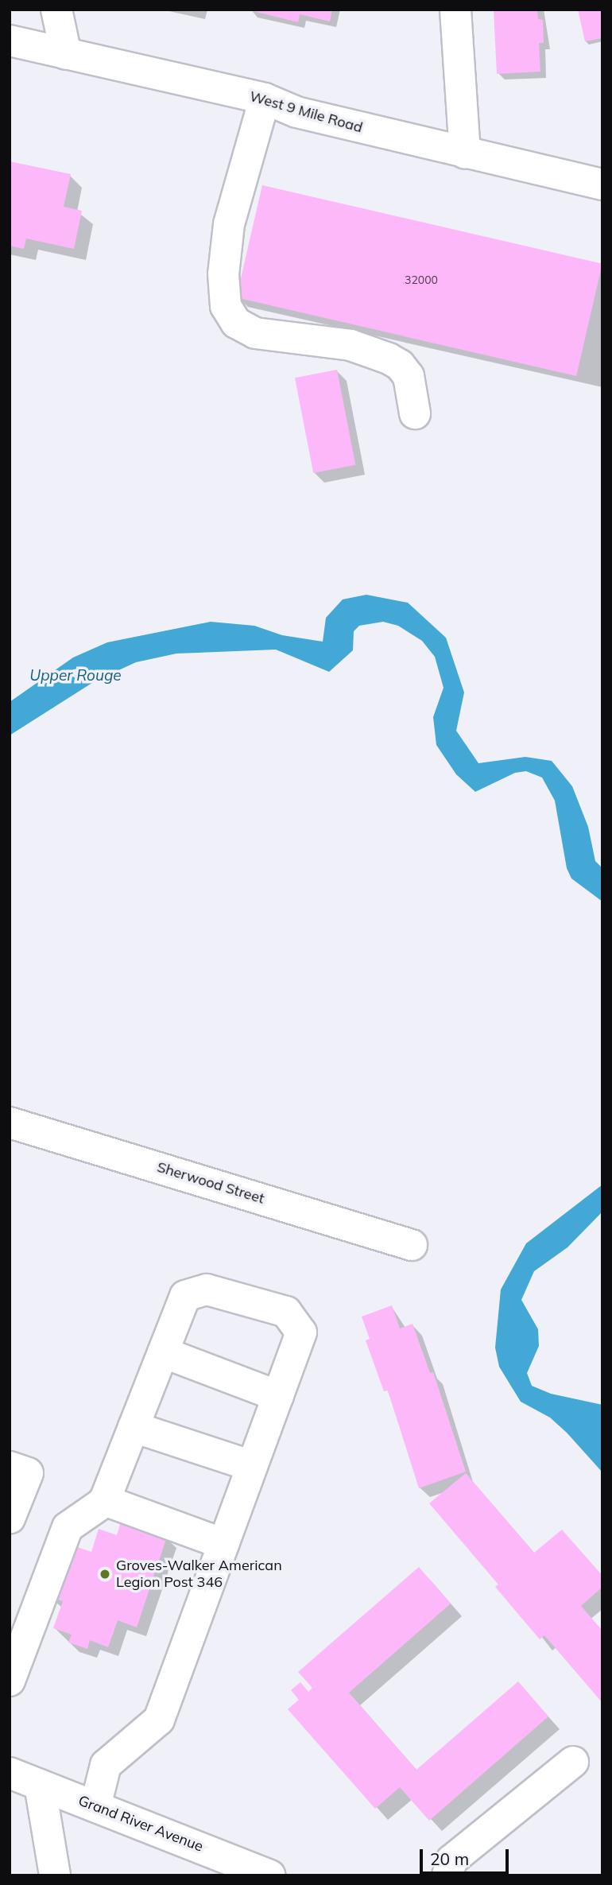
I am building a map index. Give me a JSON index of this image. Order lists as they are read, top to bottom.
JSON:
{
  "streets": {
    "street": ["West 9 Mile Road", "Sherwood Street", "Grand River Avenue"]
  },
  "water": ["Upper Rouge"],
  "places": ["Groves-Walker American Legion Post 346"],
  "house_numbers": ["32000"],
  "scale_bar": "20 m"
}
